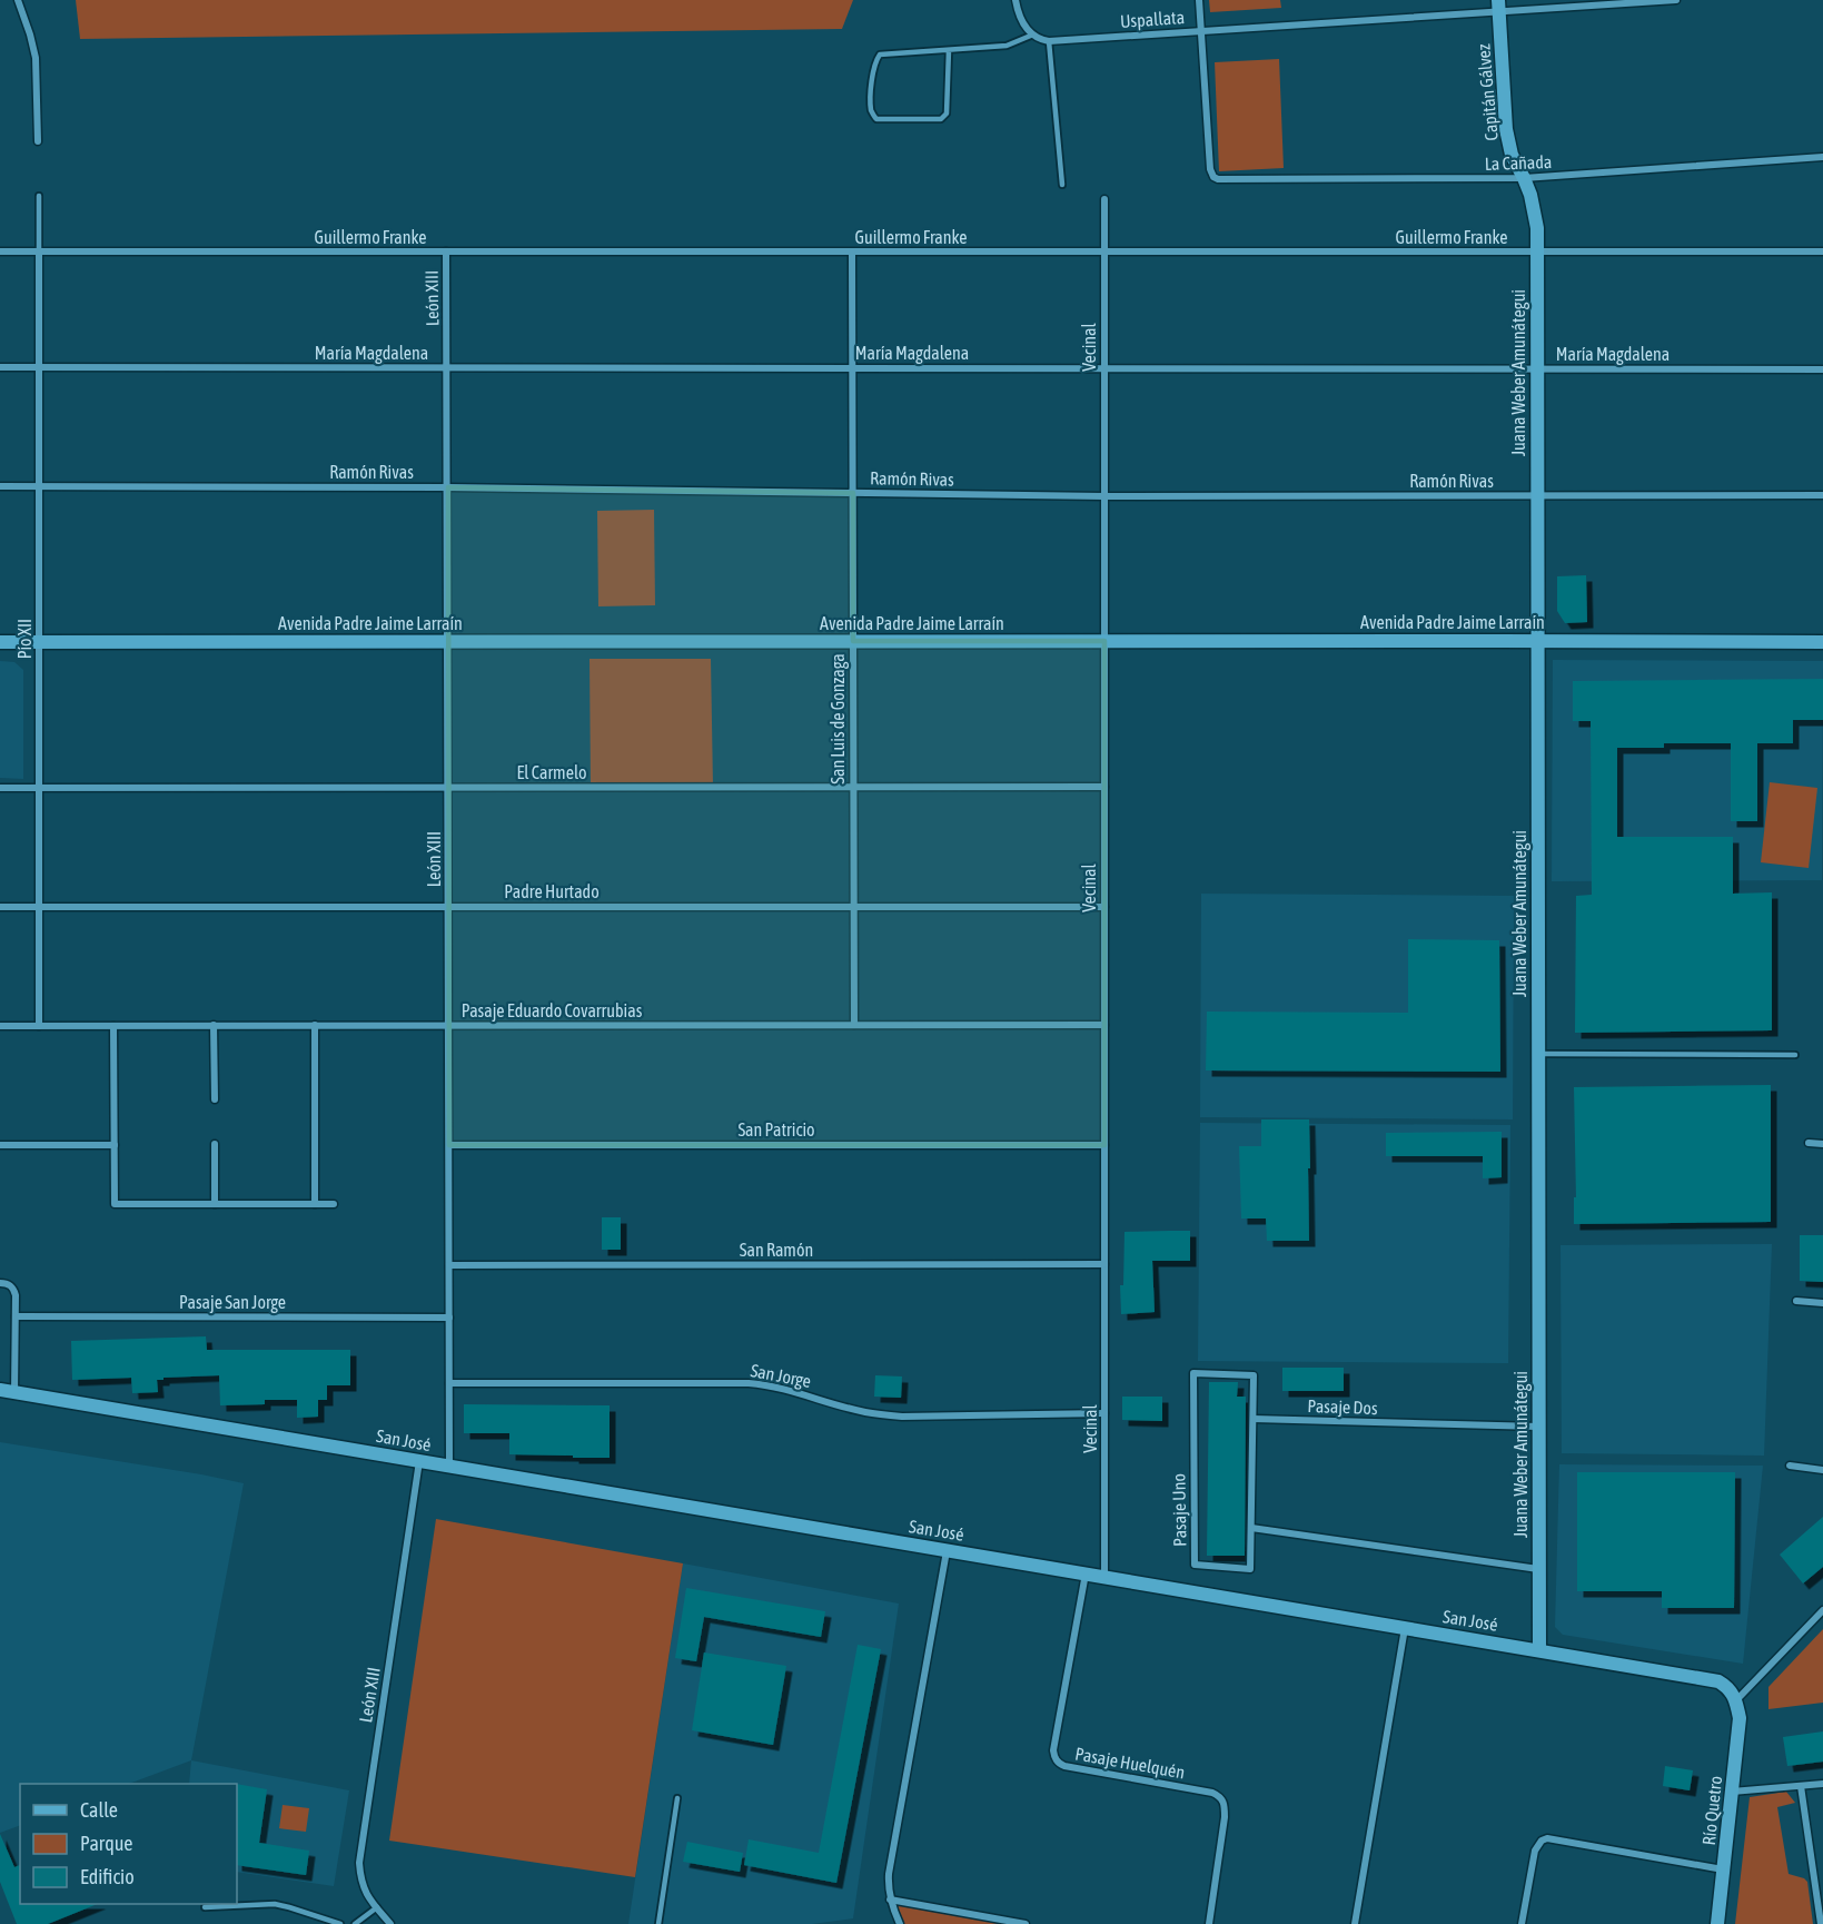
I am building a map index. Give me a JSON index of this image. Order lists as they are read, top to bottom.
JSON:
{
  "streets": {
    "street": [
      "Uspallata",
      "Capitán Gálvez",
      "La Cañada",
      "Guillermo Franke",
      "León XIII",
      "Vecinal",
      "María Magdalena",
      "Juana Weber Amunátegui",
      "Ramón Rivas",
      "Avenida Padre Jaime Larraín",
      "Pío XII",
      "San Luis de Gonzaga",
      "El Carmelo",
      "Padre Hurtado",
      "Pasaje Eduardo Covarrubias",
      "San Patricio",
      "San Ramón",
      "Pasaje San Jorge",
      "San Jorge",
      "Pasaje Dos",
      "San José",
      "Pasaje Uno",
      "Pasaje Huelquén",
      "Río Quetro"
    ]
  },
  "crossings": [
    ["Uspallata", "Capitán Gálvez"],
    ["Uspallata", "La Cañada"],
    ["Capitán Gálvez", "La Cañada"],
    ["Capitán Gálvez", "Juana Weber Amunátegui"],
    ["La Cañada", "Juana Weber Amunátegui"],
    ["Guillermo Franke", "León XIII"],
    ["Guillermo Franke", "Vecinal"],
    ["Guillermo Franke", "Juana Weber Amunátegui"],
    ["Guillermo Franke", "Pío XII"],
    ["Guillermo Franke", "San Luis de Gonzaga"],
    ["León XIII", "María Magdalena"],
    ["León XIII", "Ramón Rivas"],
    ["León XIII", "Avenida Padre Jaime Larraín"],
    ["León XIII", "El Carmelo"],
    ["León XIII", "Padre Hurtado"],
    ["León XIII", "Pasaje Eduardo Covarrubias"],
    ["León XIII", "San Patricio"],
    ["León XIII", "San Ramón"],
    ["León XIII", "Pasaje San Jorge"],
    ["León XIII", "San Jorge"],
    ["León XIII", "San José"],
    ["Vecinal", "María Magdalena"],
    ["Vecinal", "Ramón Rivas"],
    ["Vecinal", "Avenida Padre Jaime Larraín"],
    ["Vecinal", "El Carmelo"],
    ["Vecinal", "Padre Hurtado"],
    ["Vecinal", "Pasaje Eduardo Covarrubias"],
    ["Vecinal", "San Patricio"],
    ["Vecinal", "San Ramón"],
    ["Vecinal", "San Jorge"],
    ["Vecinal", "San José"],
    ["María Magdalena", "Juana Weber Amunátegui"],
    ["María Magdalena", "Pío XII"],
    ["María Magdalena", "San Luis de Gonzaga"],
    ["Juana Weber Amunátegui", "Ramón Rivas"],
    ["Juana Weber Amunátegui", "Avenida Padre Jaime Larraín"],
    ["Juana Weber Amunátegui", "Pasaje Dos"],
    ["Juana Weber Amunátegui", "San José"],
    ["Ramón Rivas", "Pío XII"],
    ["Ramón Rivas", "San Luis de Gonzaga"],
    ["Avenida Padre Jaime Larraín", "Pío XII"],
    ["Avenida Padre Jaime Larraín", "San Luis de Gonzaga"],
    ["Pío XII", "El Carmelo"],
    ["Pío XII", "Padre Hurtado"],
    ["Pío XII", "Pasaje Eduardo Covarrubias"],
    ["San Luis de Gonzaga", "El Carmelo"],
    ["San Luis de Gonzaga", "Padre Hurtado"],
    ["San Luis de Gonzaga", "Pasaje Eduardo Covarrubias"],
    ["Pasaje Dos", "Pasaje Uno"],
    ["San José", "Pasaje Huelquén"],
    ["San José", "Río Quetro"]
  ],
  "legend": ["Calle", "Parque", "Edificio"]
}
